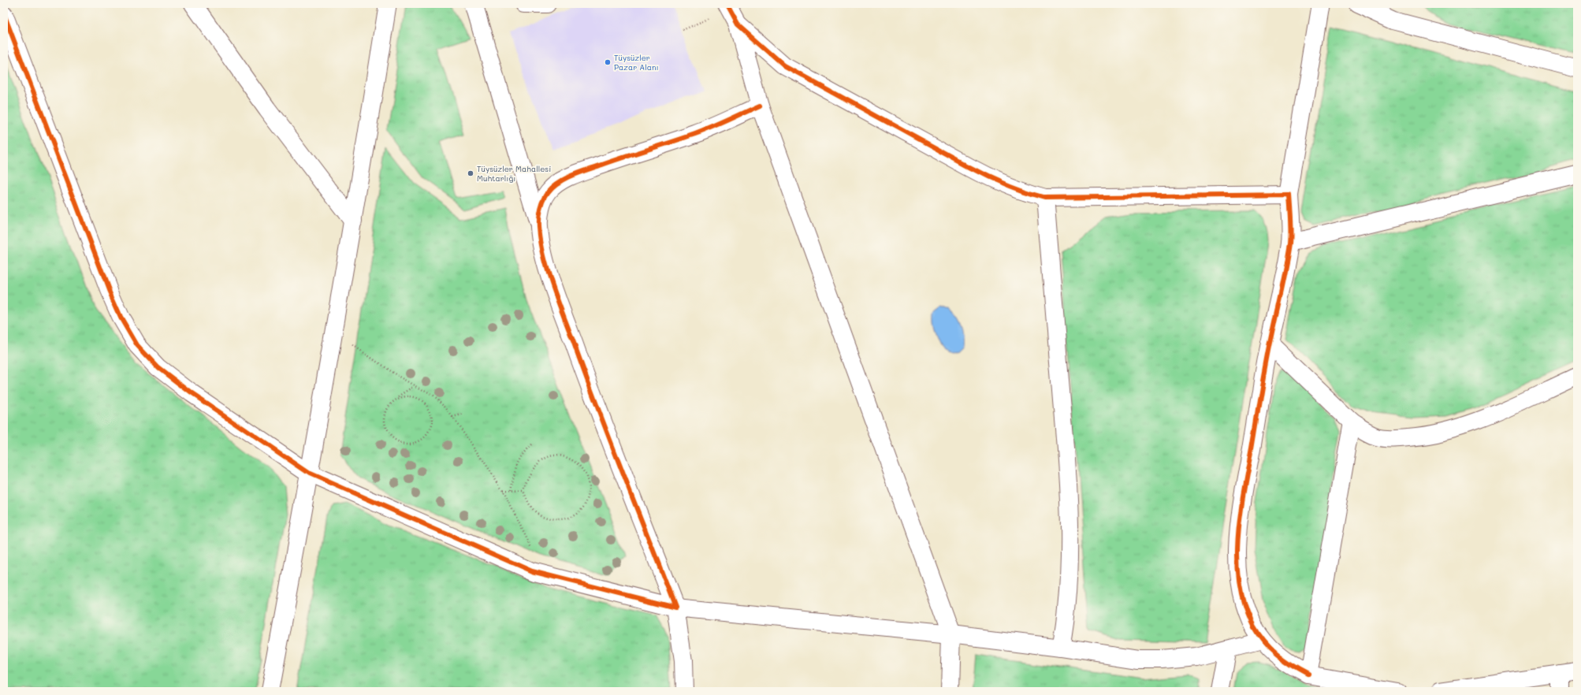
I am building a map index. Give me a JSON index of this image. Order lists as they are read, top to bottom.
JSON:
{
  "places": ["Tüysüzler Pazar Alanı", "Tüysüzler Mahallesi Muhtarlığı"]
}
